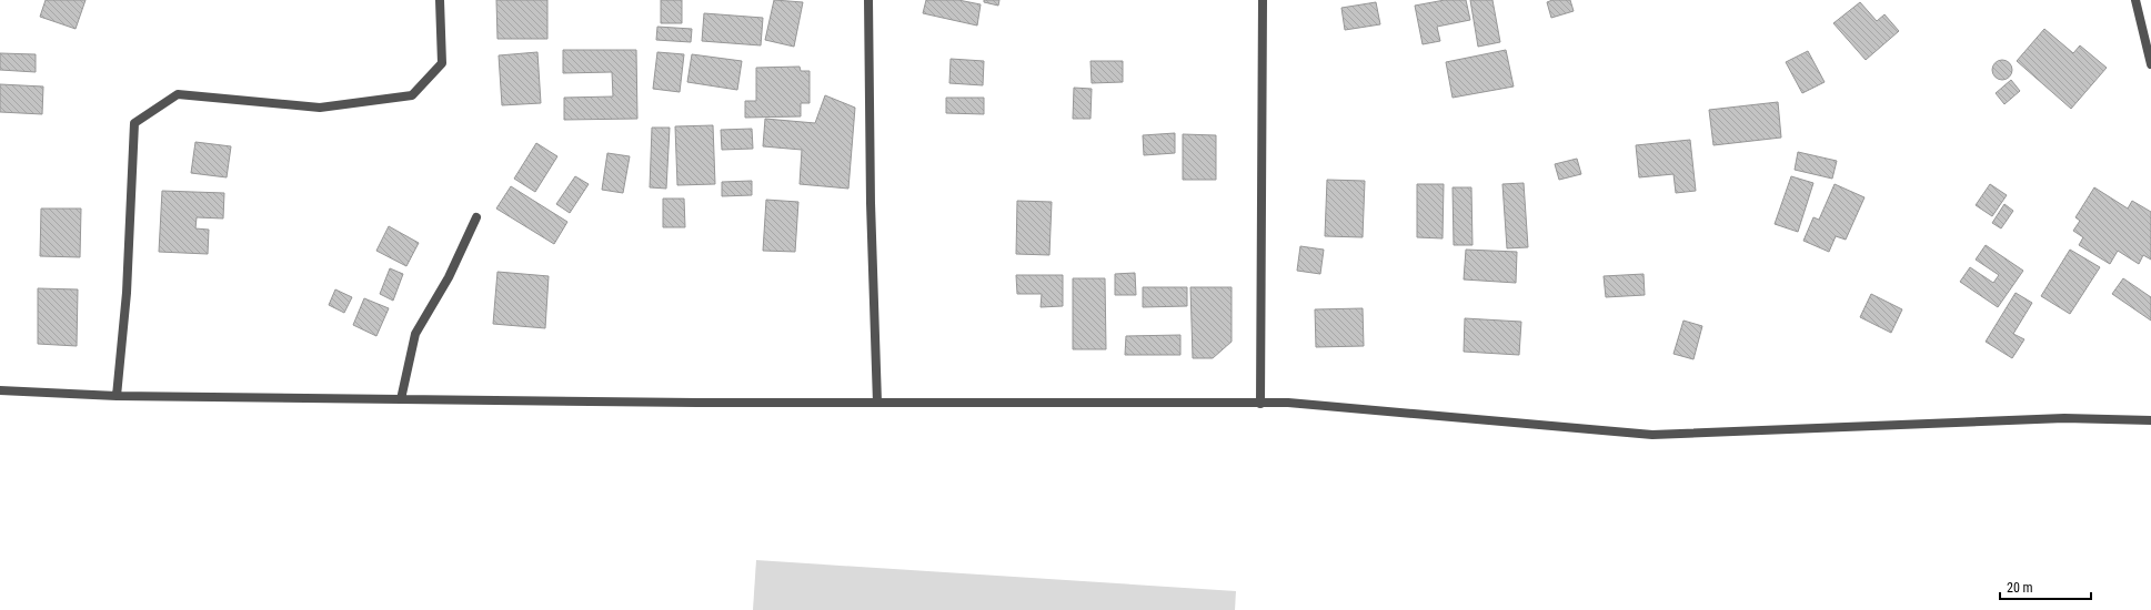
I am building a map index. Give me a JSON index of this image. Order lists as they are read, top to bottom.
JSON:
{
  "scale_bar": "20 m"
}
